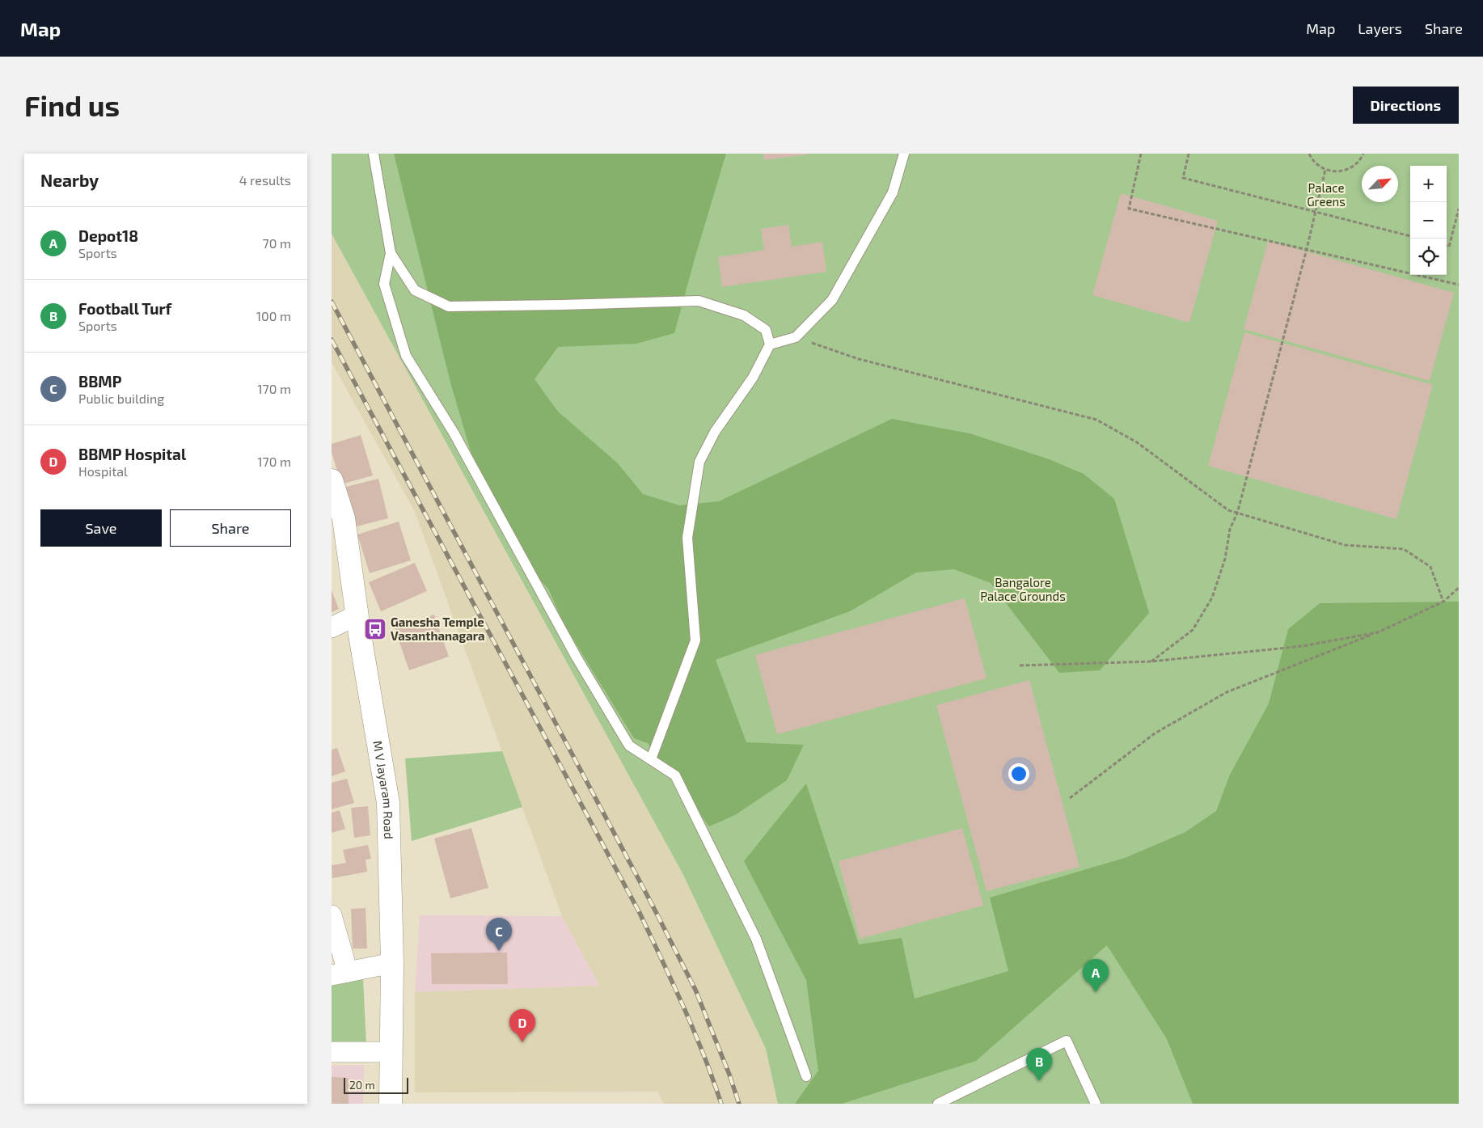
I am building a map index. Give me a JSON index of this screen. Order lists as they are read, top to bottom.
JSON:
{
  "streets": {
    "street": ["M V Jayaram Road"]
  },
  "parks": ["Palace Greens", "Bangalore Palace Grounds"],
  "places": {
    "bus stop": ["Ganesha Temple Vasanthanagara"]
  },
  "scale_bar": "20 m",
  "north": "top right",
  "page": {
    "header": "Map",
    "nav": ["Map", "Layers", "Share"],
    "buttons": [
      "Directions",
      ["Save", "Share"]
    ],
    "title": "Find us",
    "heading": ["Nearby", "4 results"],
    "map_buttons": ["+", "−"],
    "list": [
      {
        "mark": "A",
        "name": "Depot18",
        "note": "Sports",
        "value": "70 m"
      },
      {
        "mark": "B",
        "name": "Football Turf",
        "note": "Sports",
        "value": "100 m"
      },
      {
        "mark": "C",
        "name": "BBMP",
        "note": "Public building",
        "value": "170 m"
      },
      {
        "mark": "D",
        "name": "BBMP Hospital",
        "note": "Hospital",
        "value": "170 m"
      }
    ],
    "pins": [
      "C",
      "A",
      "D",
      "B"
    ],
    "scale": "20 m"
  }
}
